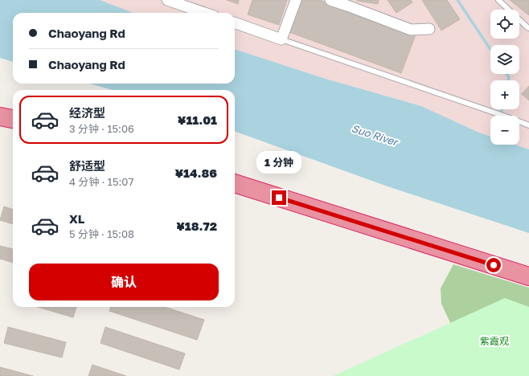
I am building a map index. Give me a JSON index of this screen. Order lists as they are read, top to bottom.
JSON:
{
  "water": ["Suo River"],
  "parks": ["紫霞观"],
  "page": {
    "map_buttons": ["+", "−"],
    "banner": ["Chaoyang Rd", "Chaoyang Rd"],
    "list": [
      {
        "name": "经济型",
        "note": "3 分钟 · 15:06",
        "value": "¥11.01"
      },
      {
        "name": "舒适型",
        "note": "4 分钟 · 15:07",
        "value": "¥14.86"
      },
      {
        "name": "XL",
        "note": "5 分钟 · 15:08",
        "value": "¥18.72"
      }
    ],
    "bubble": "1 分钟",
    "buttons": "确认"
  }
}
